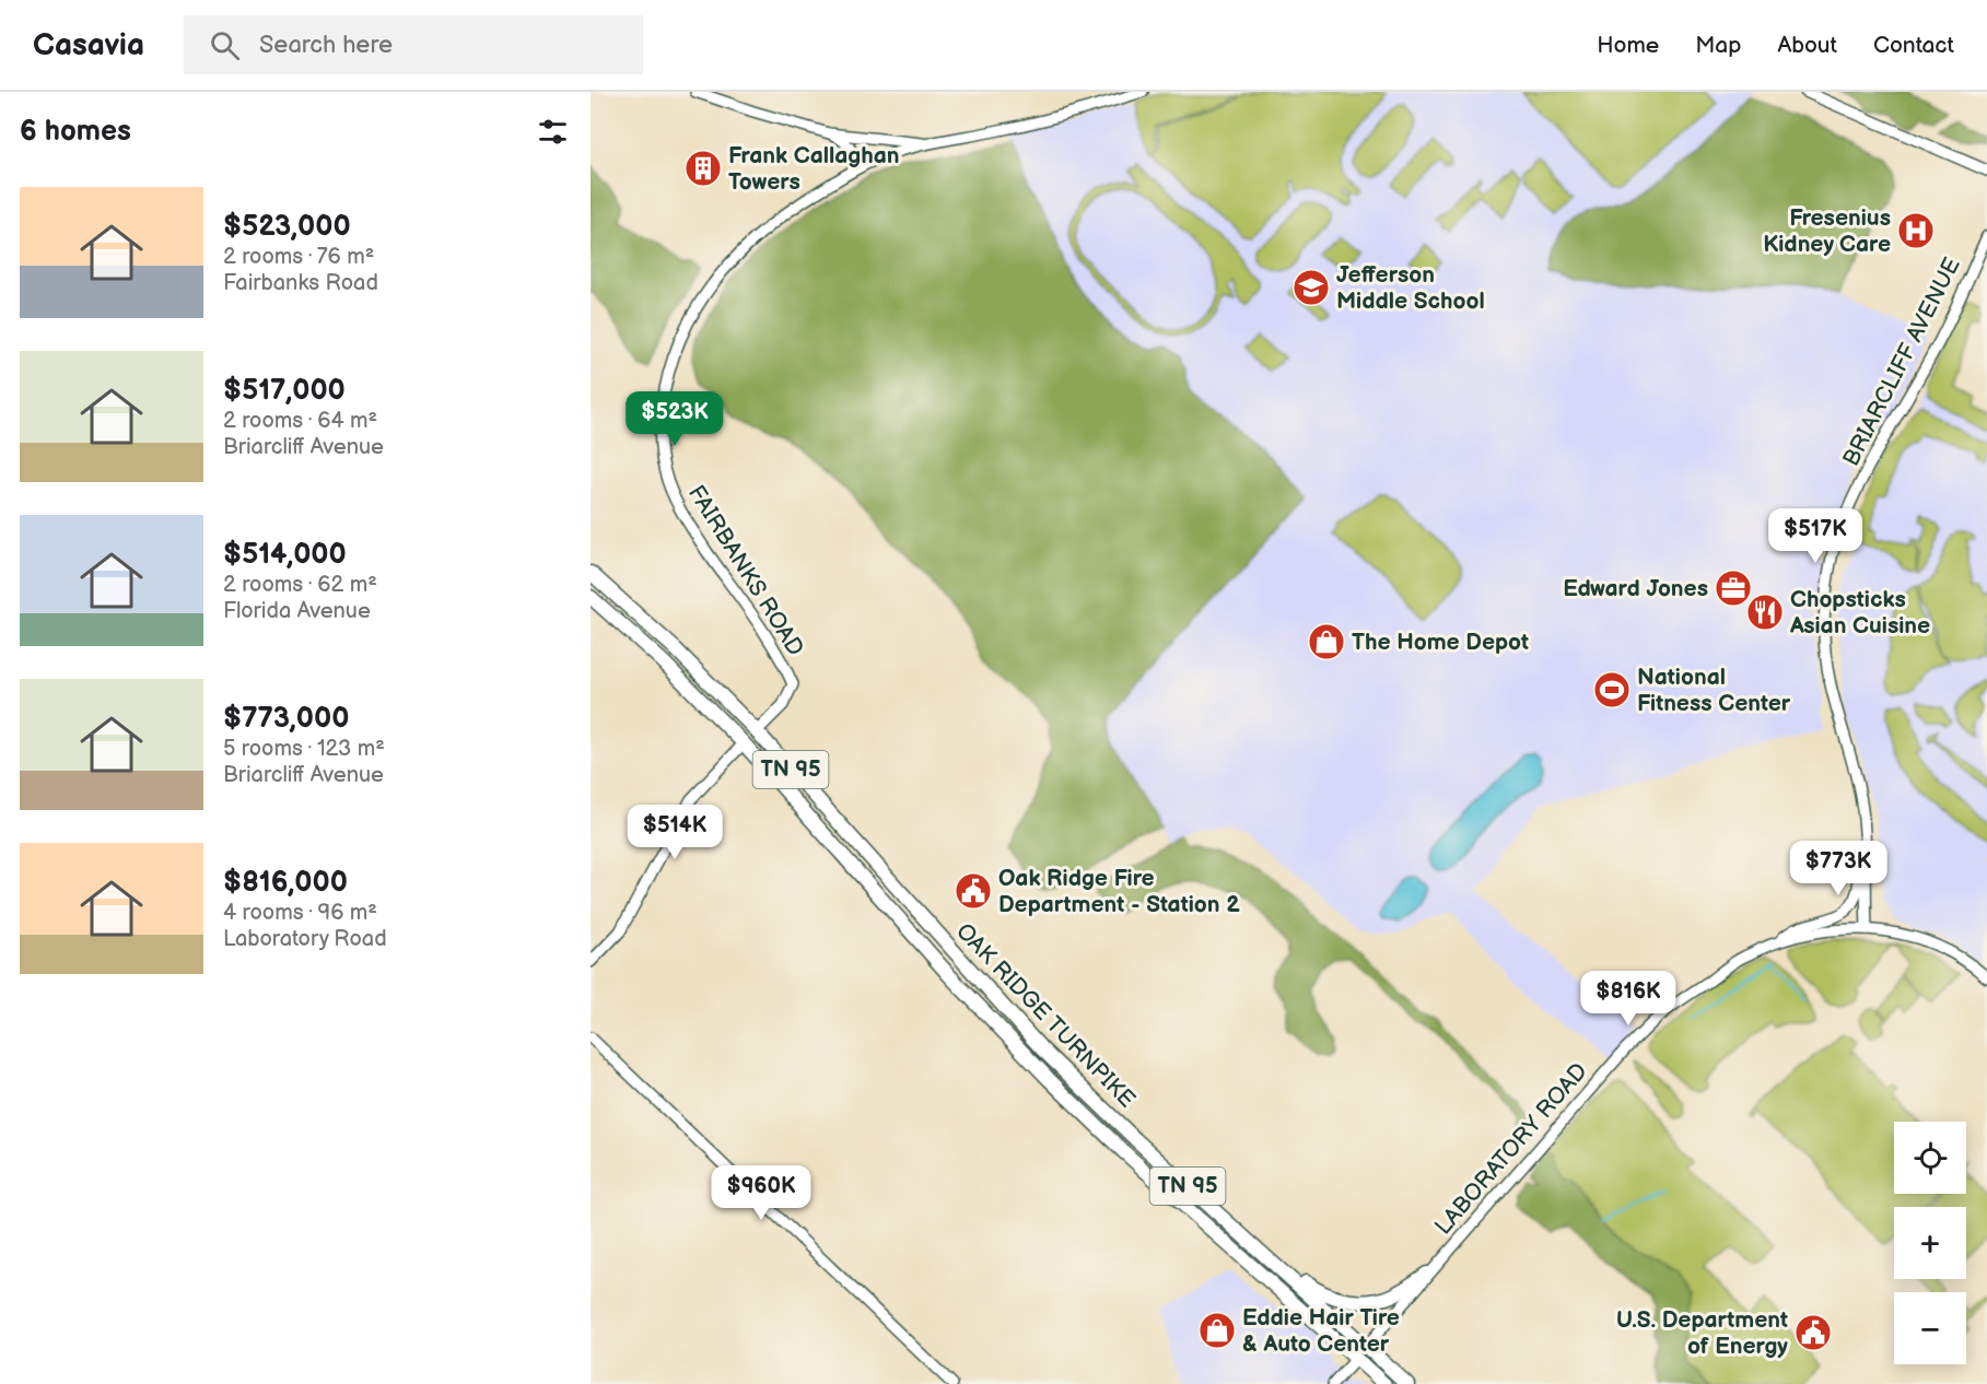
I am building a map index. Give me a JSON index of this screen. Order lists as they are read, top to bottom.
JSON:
{
  "streets": {
    "highway": ["TN 95", "OAK RIDGE TURNPIKE"],
    "street": ["BRIARCLIFF AVENUE", "FAIRBANKS ROAD", "LABORATORY ROAD"]
  },
  "crossings": [
    ["BRIARCLIFF AVENUE", "LABORATORY ROAD"],
    ["FAIRBANKS ROAD", "OAK RIDGE TURNPIKE"],
    ["OAK RIDGE TURNPIKE", "LABORATORY ROAD"]
  ],
  "places": {
    "building": ["Frank Callaghan Towers"],
    "hospital": ["Fresenius Kidney Care"],
    "school or university": ["Jefferson Middle School"],
    "office": ["Edward Jones"],
    "restaurant": ["Chopsticks Asian Cuisine"],
    "shop": ["The Home Depot", "Eddie Hair Tire & Auto Center"],
    "sports": ["National Fitness Center"],
    "public building": ["Oak Ridge Fire Department - Station 2", "U.S. Department of Energy"]
  },
  "page": {
    "header": "Casavia",
    "search": "Search here",
    "nav": [
      "Home",
      "Map",
      "About",
      "Contact"
    ],
    "heading": "6 homes",
    "list": [
      {
        "name": "$523,000",
        "note": "2 rooms · 76 m² · Fairbanks Road"
      },
      {
        "name": "$517,000",
        "note": "2 rooms · 64 m² · Briarcliff Avenue"
      },
      {
        "name": "$514,000",
        "note": "2 rooms · 62 m² · Florida Avenue"
      },
      {
        "name": "$773,000",
        "note": "5 rooms · 123 m² · Briarcliff Avenue"
      },
      {
        "name": "$816,000",
        "note": "4 rooms · 96 m² · Laboratory Road"
      }
    ],
    "price": [
      "$523K",
      "$517K",
      "$514K",
      "$773K",
      "$816K",
      "$960K"
    ],
    "map_buttons": ["+", "−"]
  }
}
